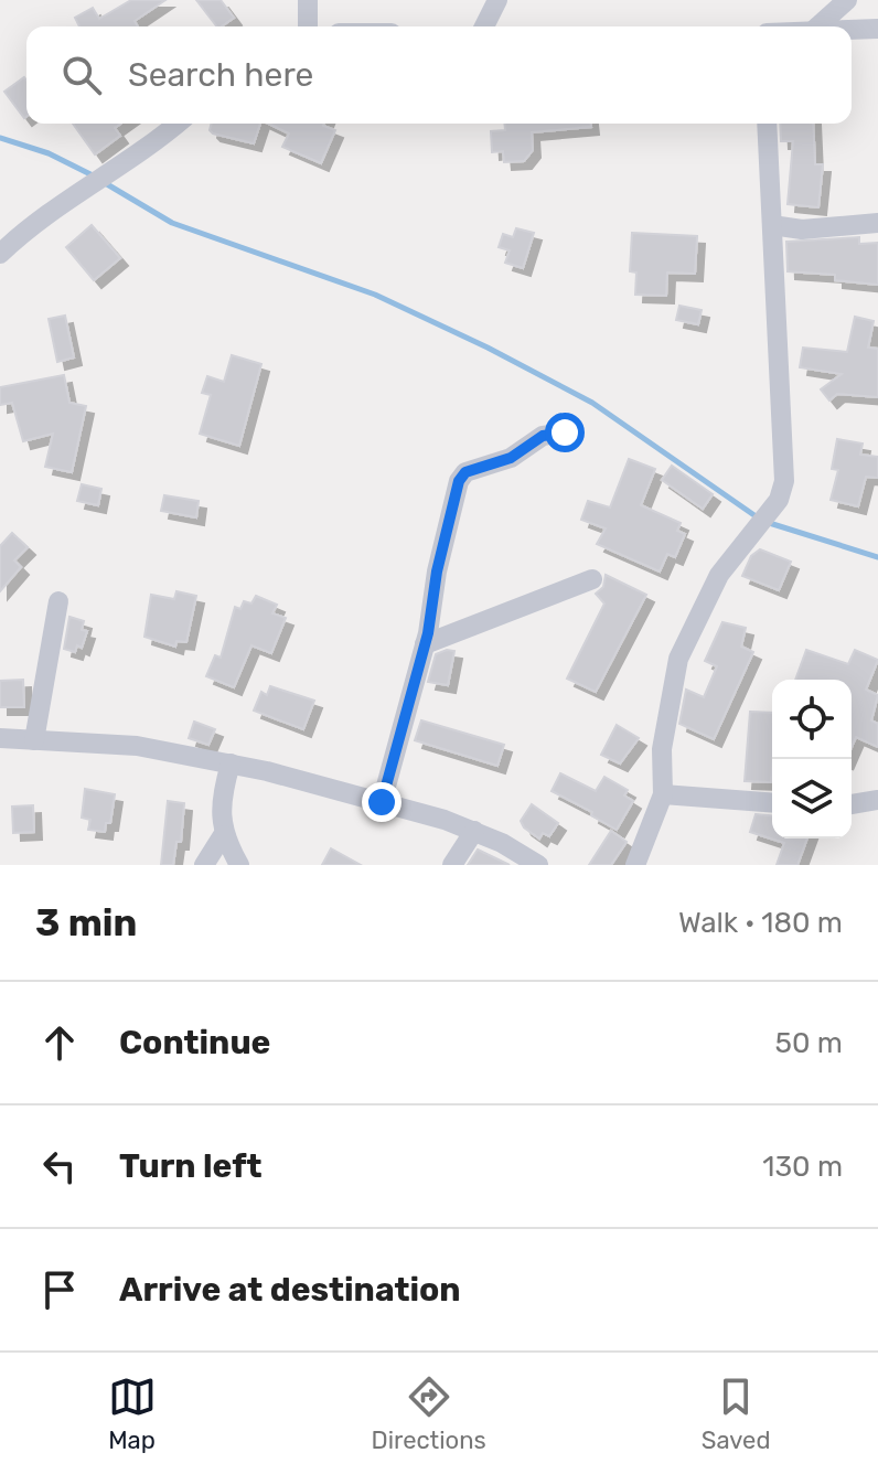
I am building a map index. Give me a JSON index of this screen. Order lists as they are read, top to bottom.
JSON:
{
  "page": {
    "search": "Search here",
    "heading": ["3 min", "Walk · 180 m"],
    "list": [
      ["Continue", "50 m"],
      ["Turn left", "130 m"],
      "Arrive at destination"
    ],
    "nav": ["Map", "Directions", "Saved"]
  }
}
